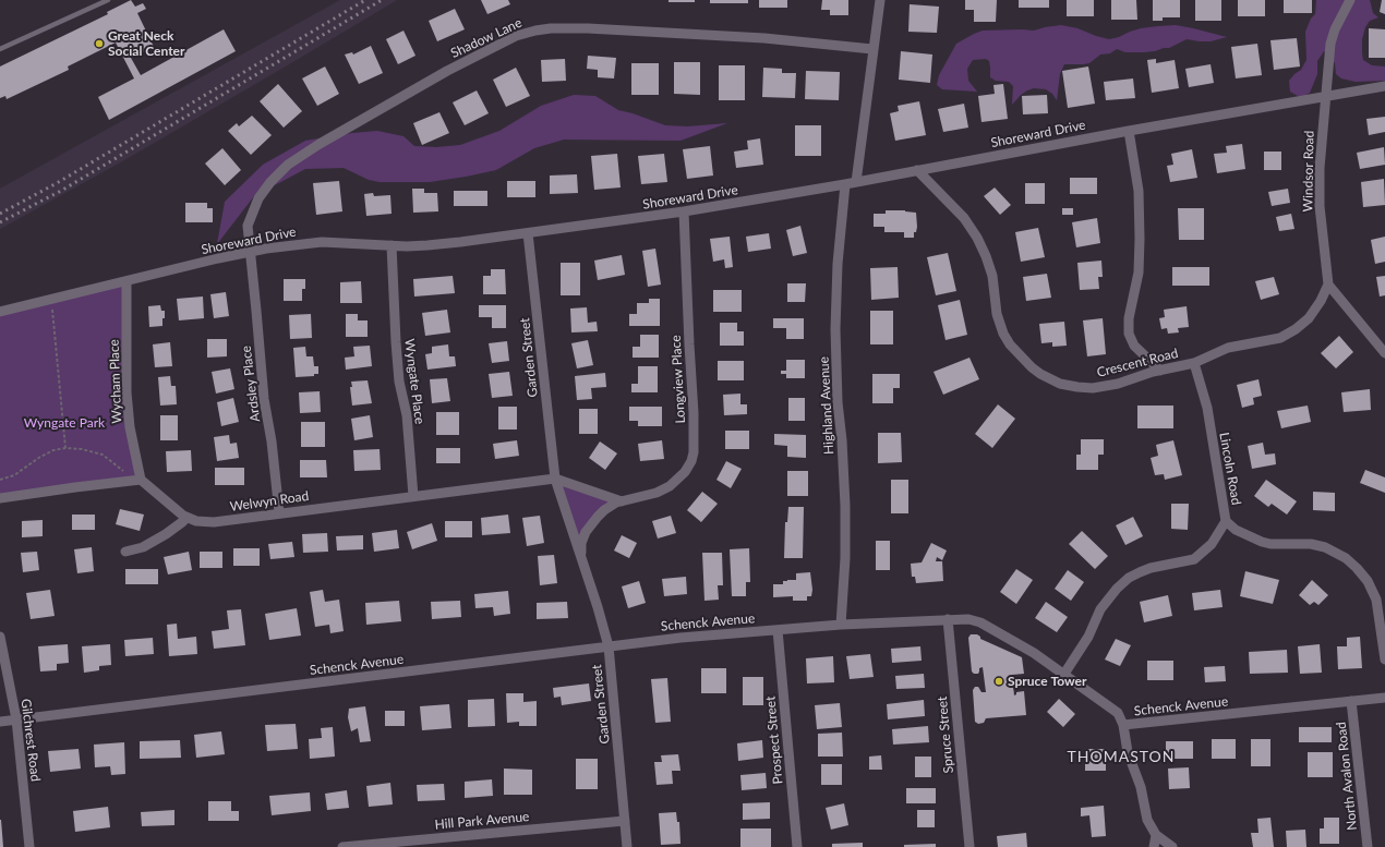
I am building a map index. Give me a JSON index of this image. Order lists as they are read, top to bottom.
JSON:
{
  "streets": {
    "street": [
      "Shadow Lane",
      "Shoreward Drive",
      "Windsor Road",
      "Garden Street",
      "Crescent Road",
      "Longview Place",
      "Wycham Place",
      "Wyngate Place",
      "Ardsley Place",
      "Highland Avenue",
      "Lincoln Road",
      "Welwyn Road",
      "Schenck Avenue",
      "Spruce Street",
      "Gilchrest Road",
      "Prospect Street",
      "North Avalon Road",
      "Hill Park Avenue"
    ]
  },
  "crossings": [
    ["Shadow Lane", "Shoreward Drive"],
    ["Shadow Lane", "Ardsley Place"],
    ["Shoreward Drive", "Windsor Road"],
    ["Shoreward Drive", "Garden Street"],
    ["Shoreward Drive", "Crescent Road"],
    ["Shoreward Drive", "Longview Place"],
    ["Shoreward Drive", "Wycham Place"],
    ["Shoreward Drive", "Wyngate Place"],
    ["Shoreward Drive", "Ardsley Place"],
    ["Shoreward Drive", "Highland Avenue"],
    ["Windsor Road", "Crescent Road"],
    ["Garden Street", "Longview Place"],
    ["Garden Street", "Welwyn Road"],
    ["Garden Street", "Schenck Avenue"],
    ["Garden Street", "Hill Park Avenue"],
    ["Crescent Road", "Lincoln Road"],
    ["Wycham Place", "Welwyn Road"],
    ["Wyngate Place", "Welwyn Road"],
    ["Ardsley Place", "Welwyn Road"],
    ["Highland Avenue", "Schenck Avenue"],
    ["Schenck Avenue", "Spruce Street"],
    ["Schenck Avenue", "Gilchrest Road"],
    ["Schenck Avenue", "Prospect Street"],
    ["Schenck Avenue", "North Avalon Road"]
  ],
  "districts": ["THOMASTON"],
  "parks": ["Wyngate Park"],
  "places": ["Great Neck Social Center", "Spruce Tower"]
}
